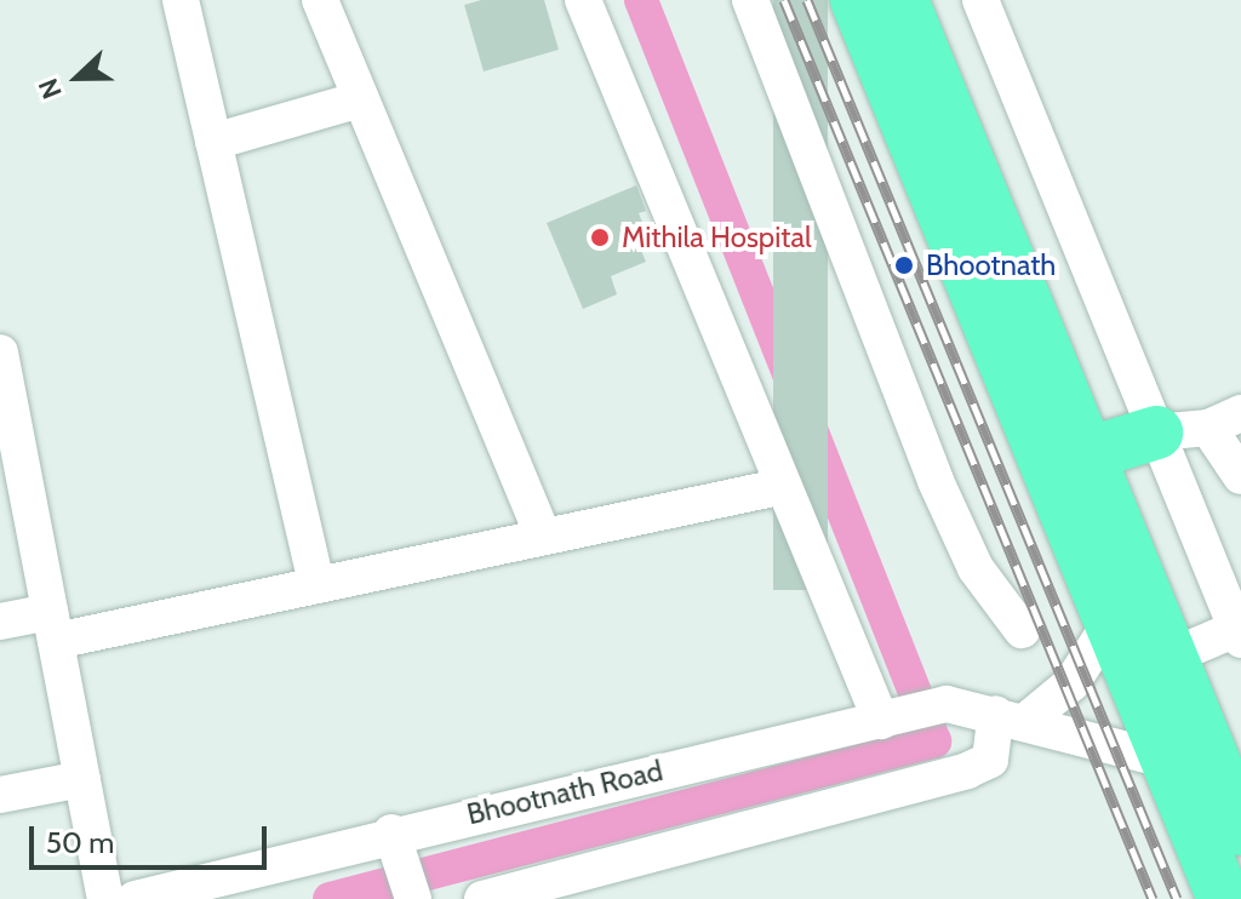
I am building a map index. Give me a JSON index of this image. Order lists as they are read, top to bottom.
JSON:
{
  "streets": {
    "street": ["Bhootnath Road"]
  },
  "places": ["Mithila Hospital", "Bhootnath"],
  "scale_bar": "50 m",
  "north": "left"
}
